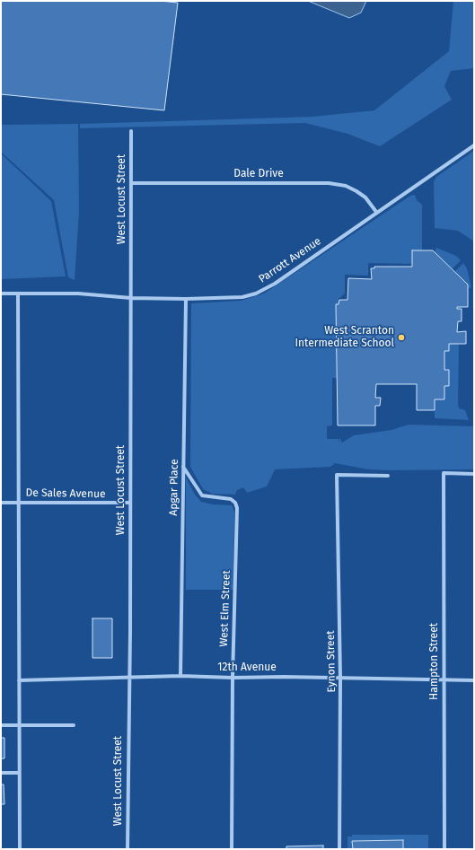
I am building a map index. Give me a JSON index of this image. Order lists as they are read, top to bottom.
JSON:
{
  "streets": {
    "street": [
      "Dale Drive",
      "West Locust Street",
      "Parrott Avenue",
      "Apgar Place",
      "De Sales Avenue",
      "West Elm Street",
      "Eynon Street",
      "Hampton Street",
      "12th Avenue"
    ]
  },
  "crossings": [
    ["Dale Drive", "West Locust Street"],
    ["Dale Drive", "Parrott Avenue"],
    ["West Locust Street", "Parrott Avenue"],
    ["West Locust Street", "De Sales Avenue"],
    ["West Locust Street", "12th Avenue"],
    ["Parrott Avenue", "Apgar Place"],
    ["Apgar Place", "West Elm Street"],
    ["Apgar Place", "12th Avenue"],
    ["West Elm Street", "12th Avenue"],
    ["Eynon Street", "12th Avenue"],
    ["Hampton Street", "12th Avenue"]
  ],
  "places": ["West Scranton Intermediate School"]
}
